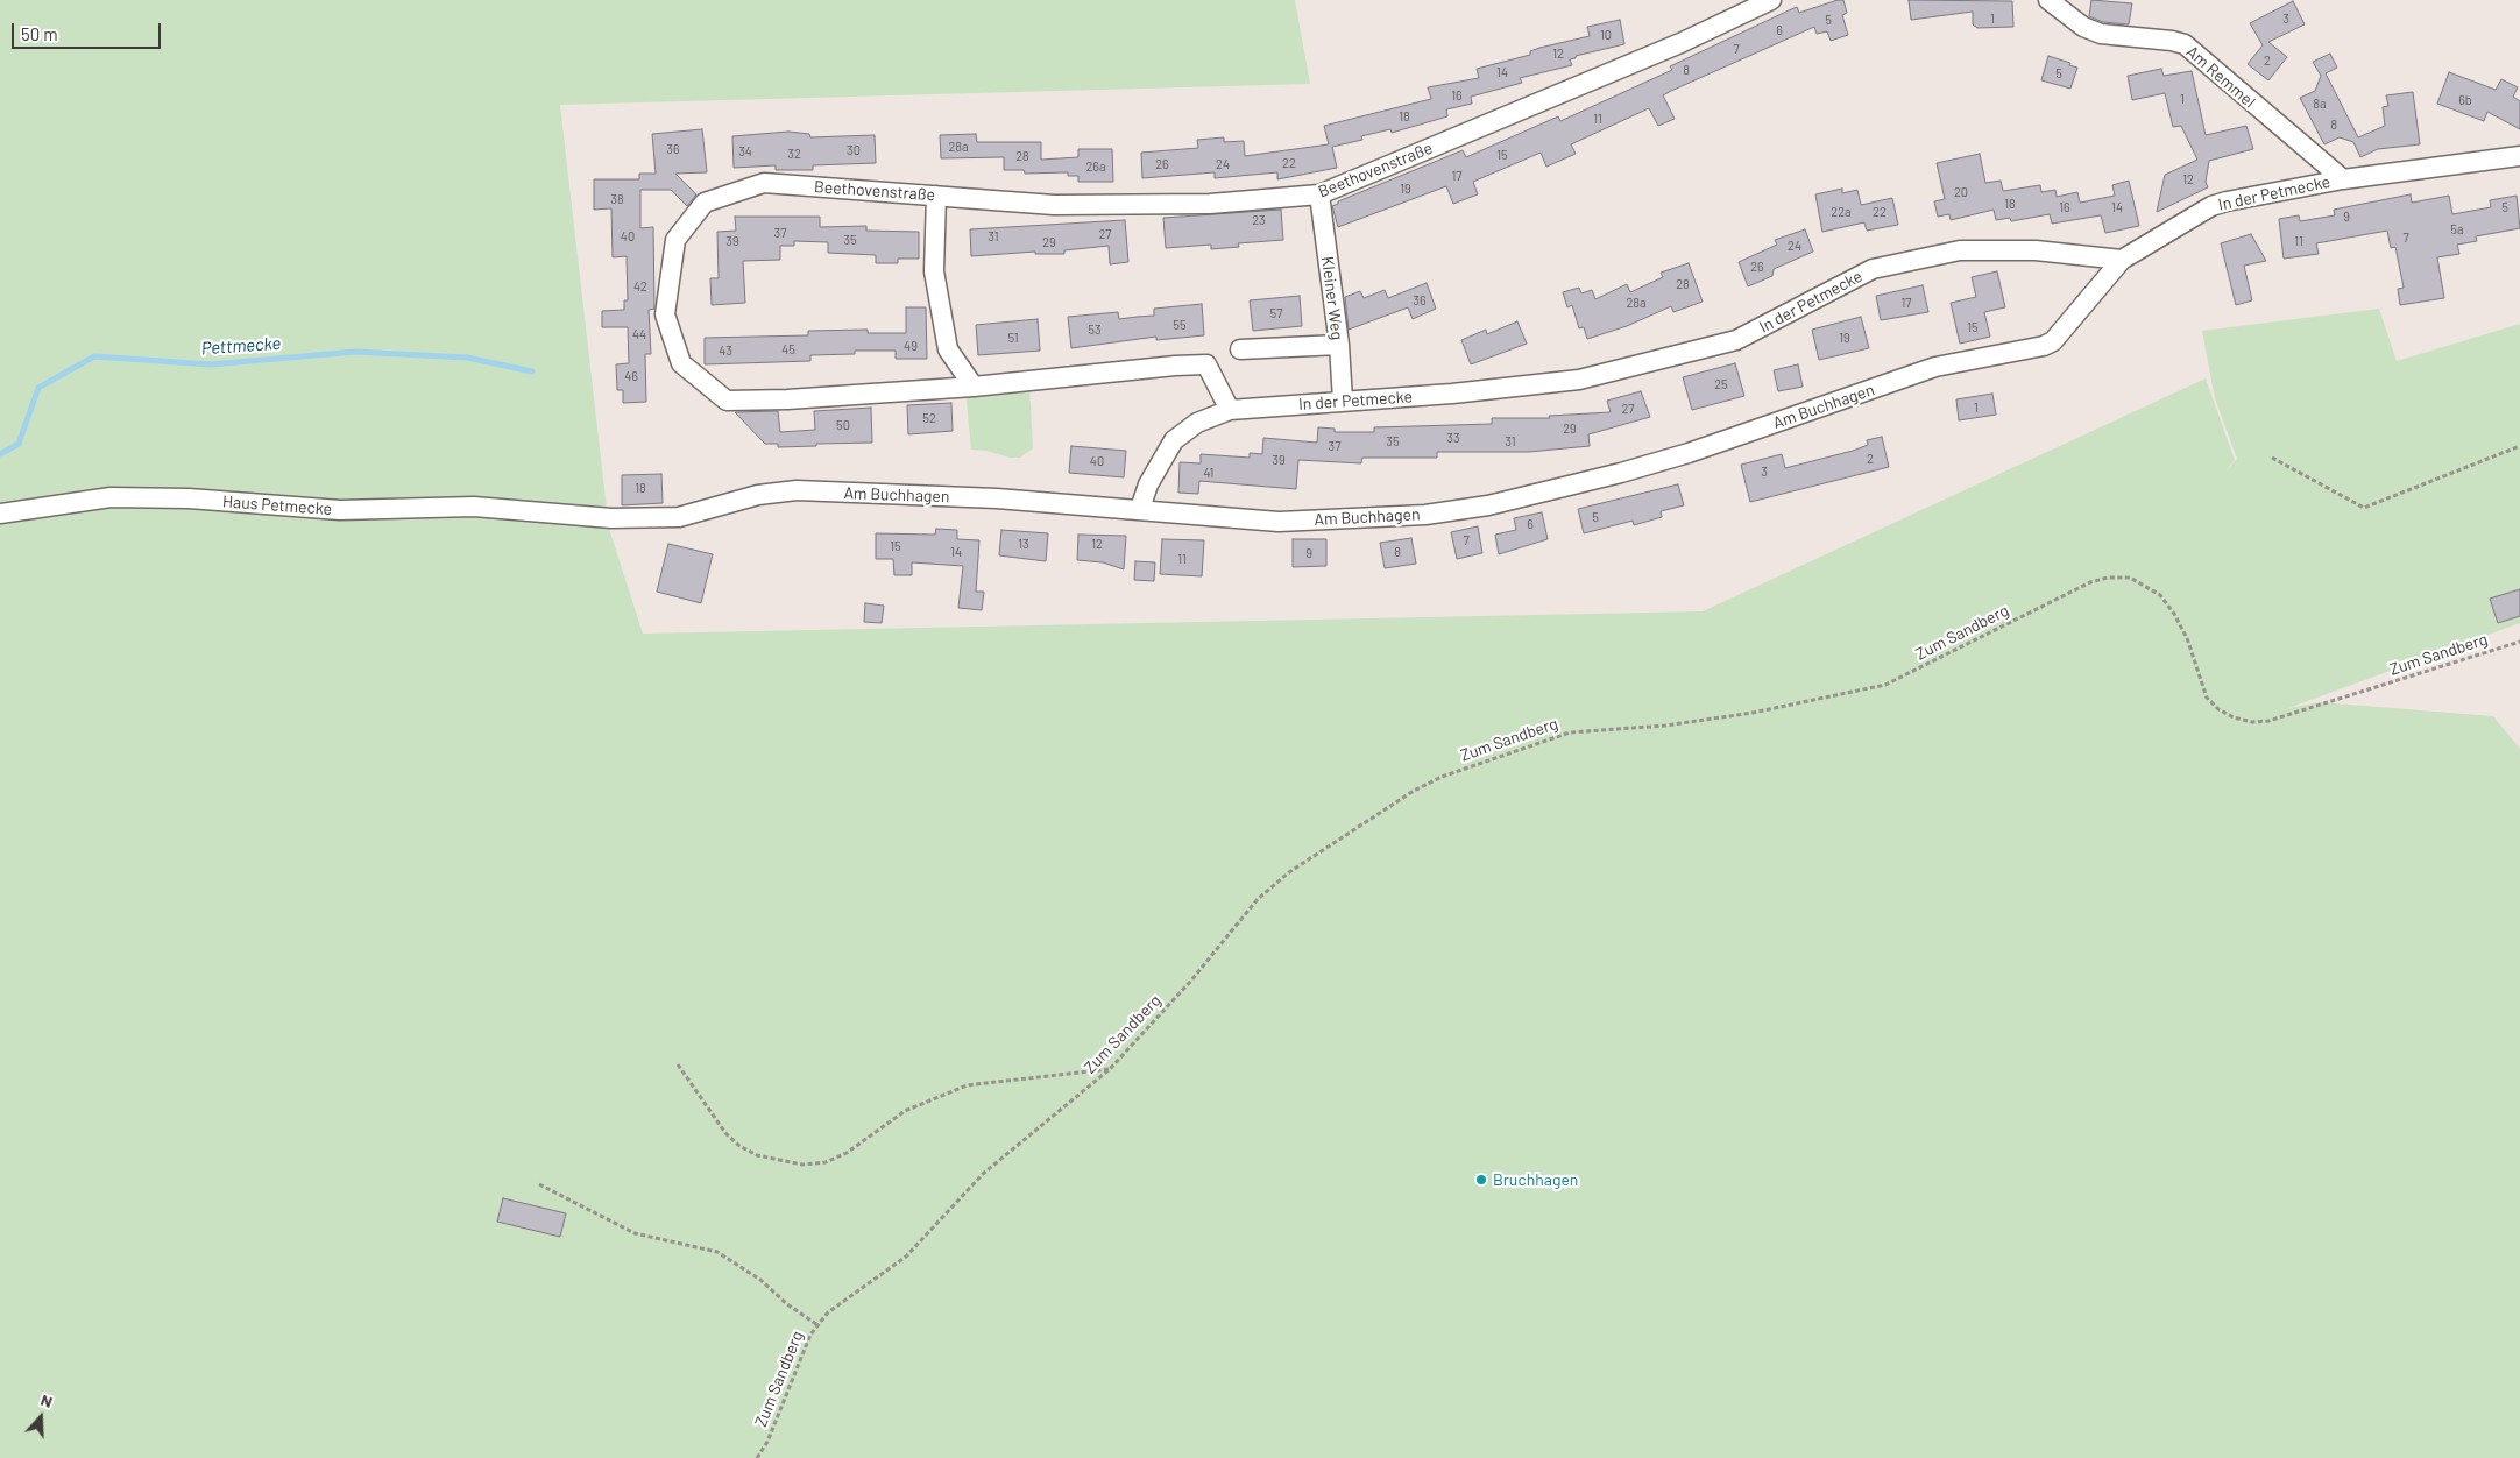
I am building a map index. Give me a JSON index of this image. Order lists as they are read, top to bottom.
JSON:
{
  "streets": {
    "street": [
      "Am Remmel",
      "Beethovenstraße",
      "In der Petmecke",
      "Kleiner Weg",
      "Am Buchhagen",
      "Haus Petmecke"
    ],
    "path": ["Zum Sandberg"]
  },
  "crossings": [
    ["Am Remmel", "In der Petmecke"],
    ["Beethovenstraße", "In der Petmecke"],
    ["Beethovenstraße", "Kleiner Weg"],
    ["In der Petmecke", "Kleiner Weg"],
    ["In der Petmecke", "Am Buchhagen"],
    ["Am Buchhagen", "Haus Petmecke"]
  ],
  "water": ["Pettmecke"],
  "places": ["Bruchhagen"],
  "house_numbers": [
    "1",
    "3",
    "5",
    "6",
    "10",
    "7",
    "12",
    "2",
    "8",
    "14",
    "5",
    "16",
    "1",
    "6b",
    "8a",
    "18",
    "11",
    "8",
    "28a",
    "36",
    "30",
    "34",
    "32",
    "15",
    "28",
    "22",
    "26",
    "24",
    "26a",
    "17",
    "12",
    "19",
    "20",
    "38",
    "18",
    "16",
    "14",
    "5",
    "22a",
    "22",
    "9",
    "23",
    "5a",
    "37",
    "27",
    "40",
    "31",
    "7",
    "35",
    "39",
    "11",
    "29",
    "24",
    "26",
    "28",
    "42",
    "36",
    "28a",
    "17",
    "57",
    "55",
    "15",
    "53",
    "44",
    "51",
    "19",
    "49",
    "45",
    "43",
    "46",
    "25",
    "1",
    "27",
    "52",
    "50",
    "29",
    "33",
    "35",
    "31",
    "37",
    "2",
    "39",
    "40",
    "3",
    "41",
    "18",
    "5",
    "6",
    "7",
    "13",
    "12",
    "15",
    "14",
    "8",
    "9",
    "11"
  ],
  "scale_bar": "50 m",
  "north": "top"
}
